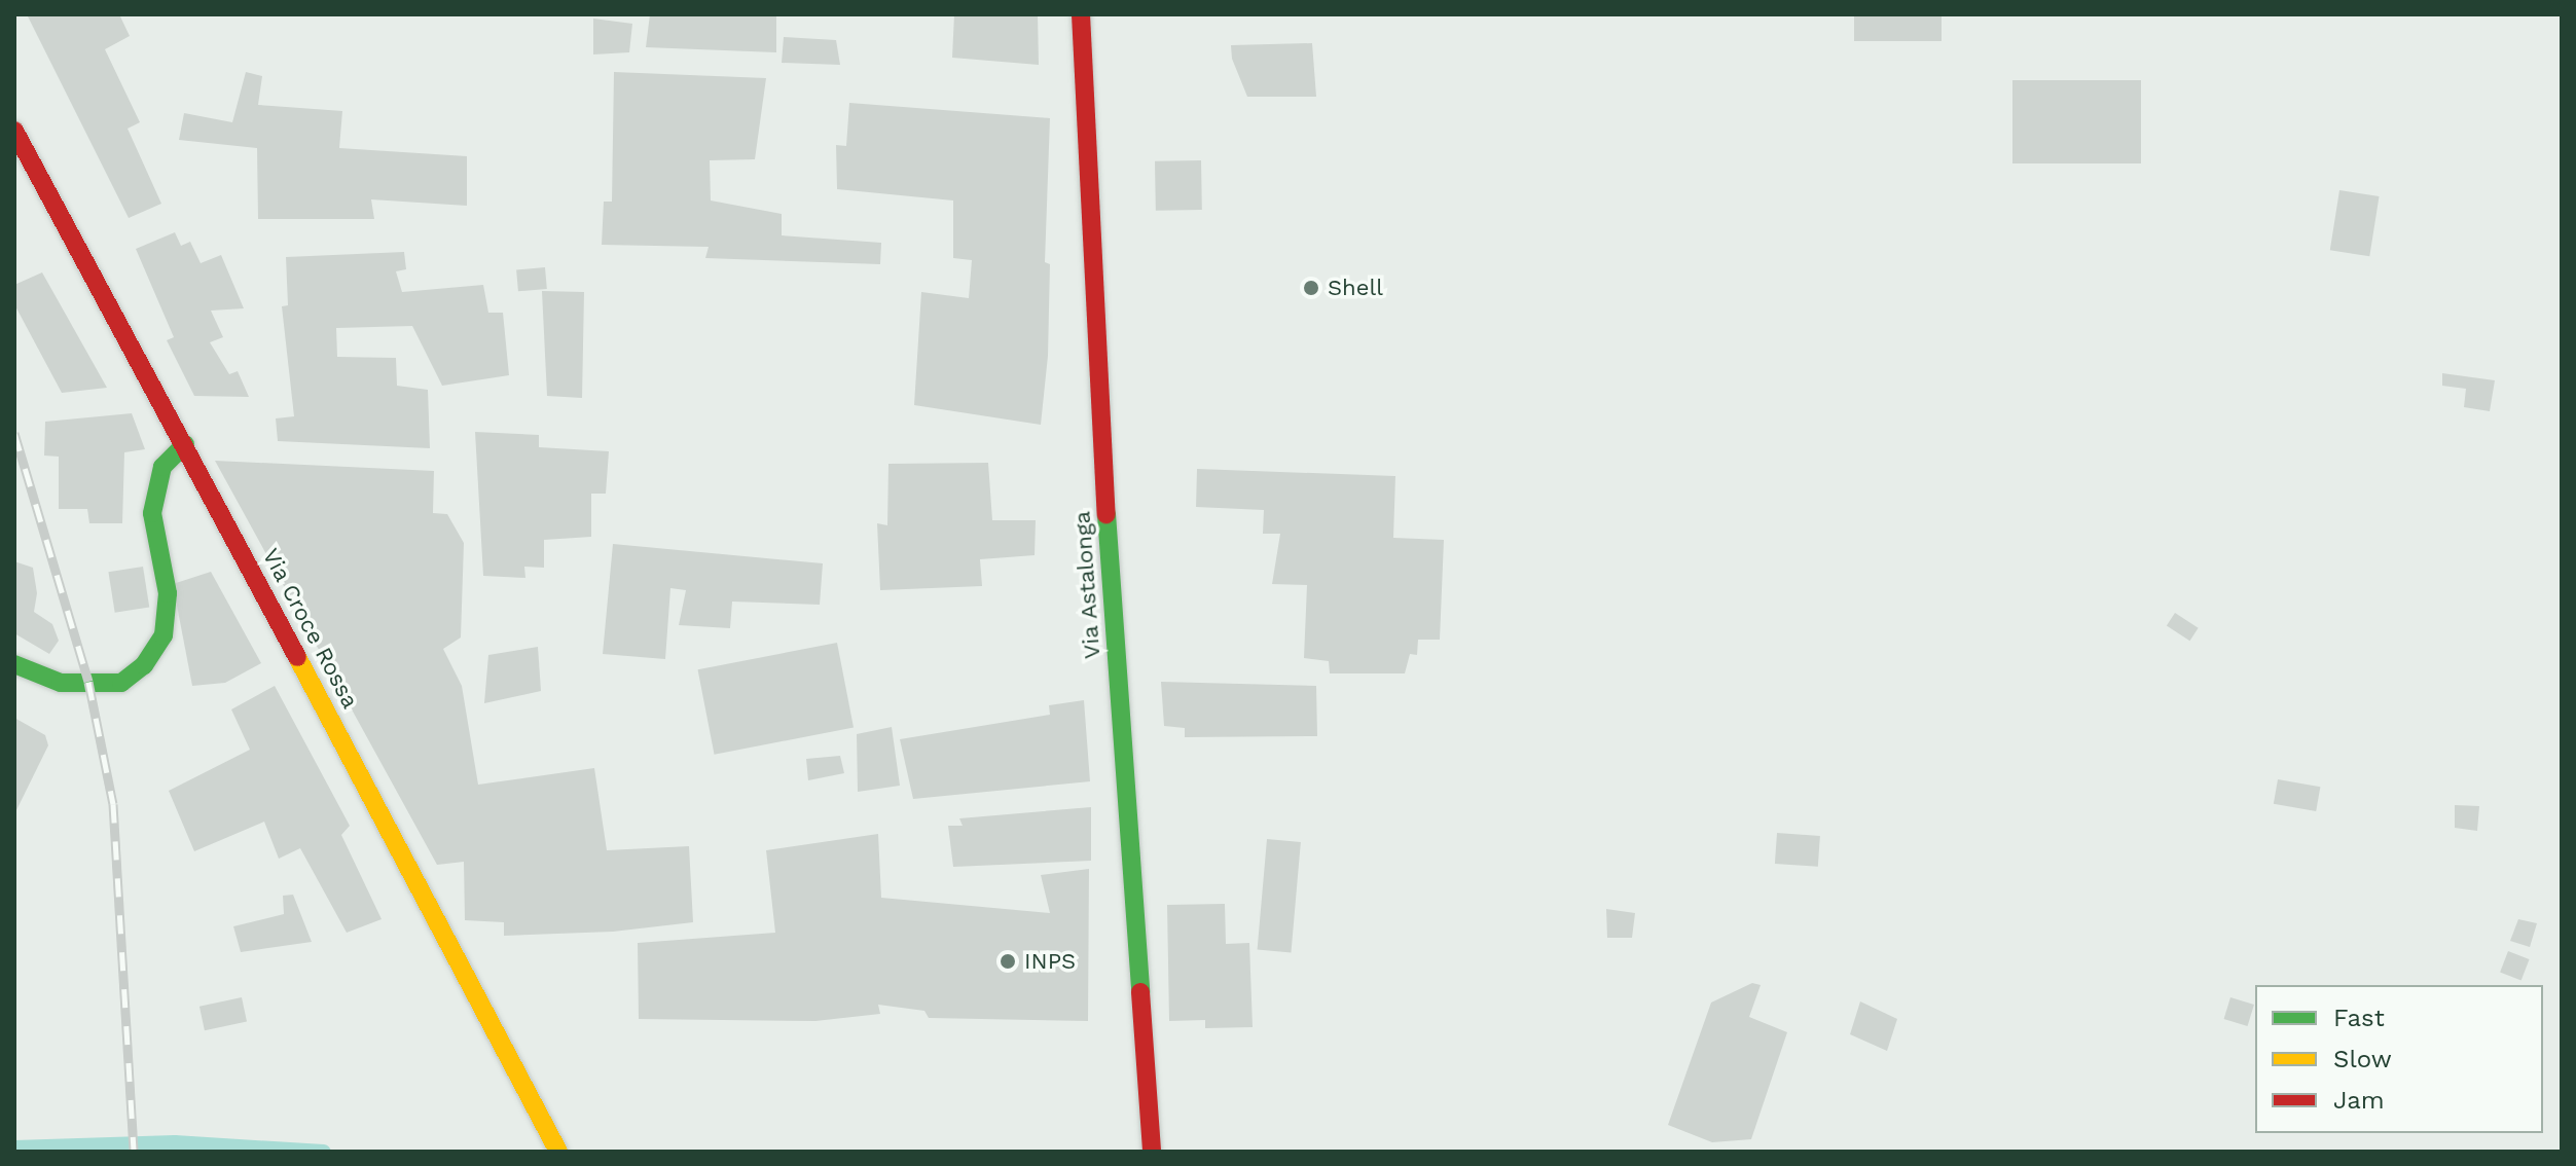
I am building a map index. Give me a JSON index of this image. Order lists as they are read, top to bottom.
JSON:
{
  "streets": {
    "street": ["Via Astalonga", "Via Croce Rossa"]
  },
  "places": ["Shell", "INPS"],
  "legend": ["Fast", "Slow", "Jam"]
}
